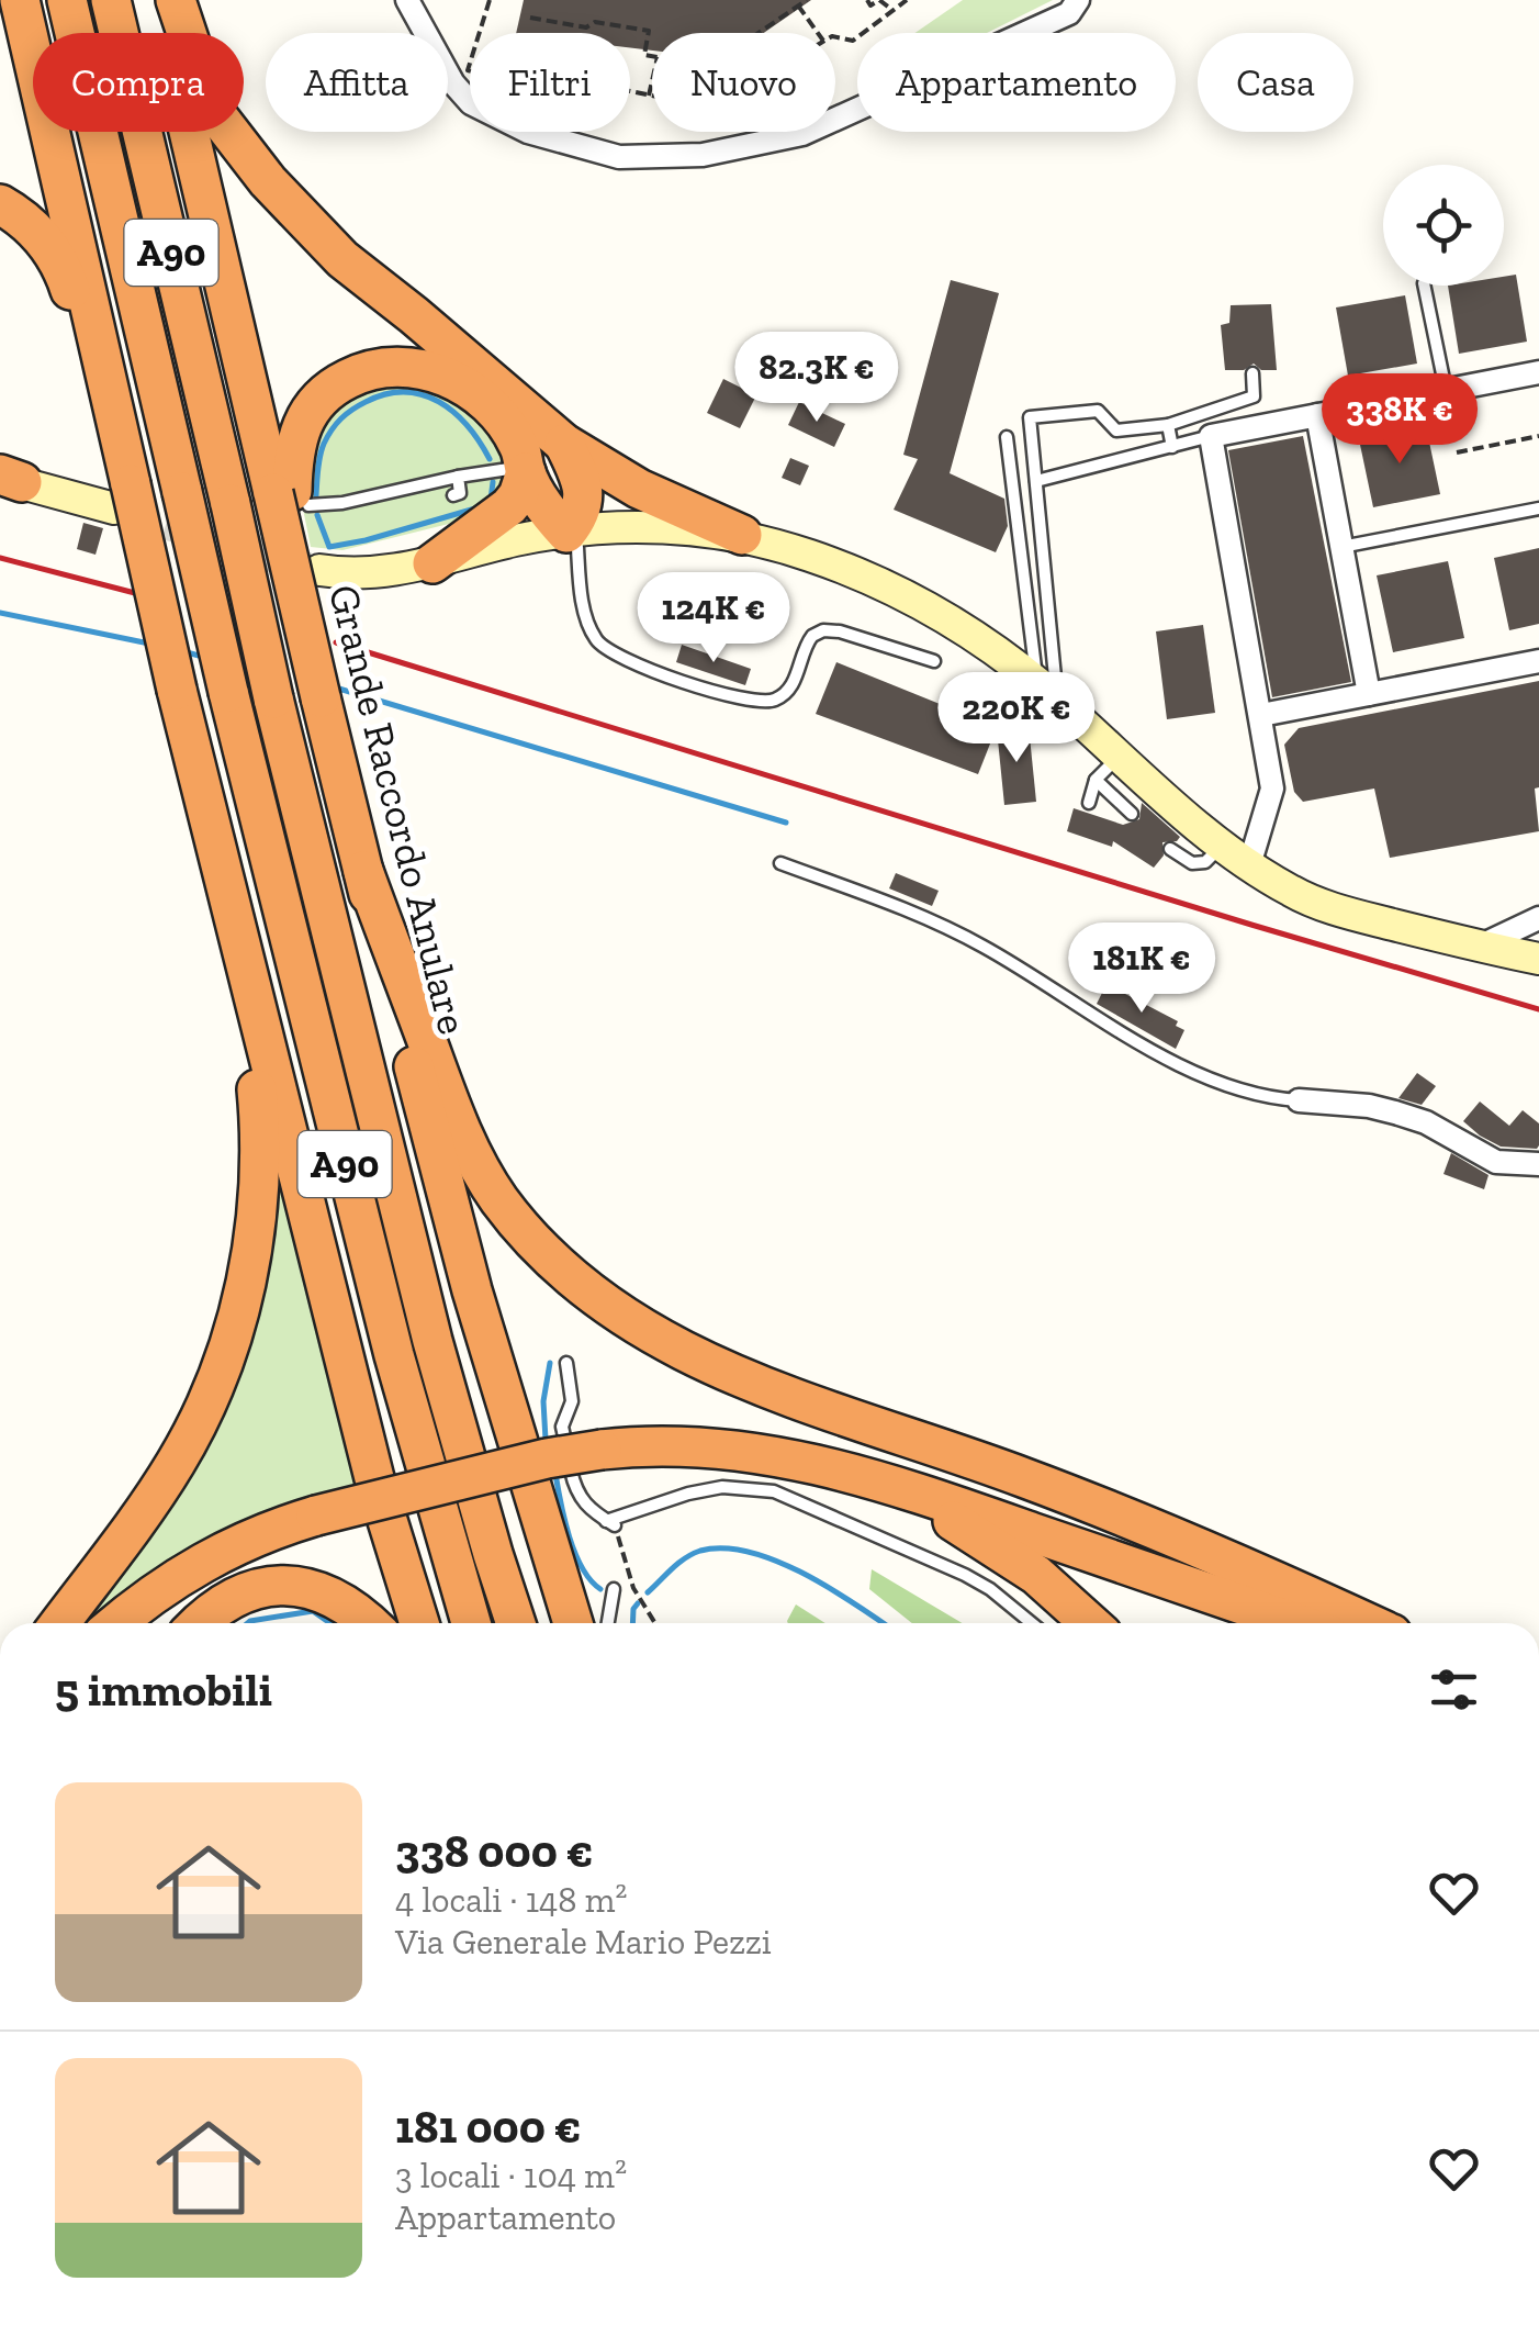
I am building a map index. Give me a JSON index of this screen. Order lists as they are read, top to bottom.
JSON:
{
  "streets": {
    "highway": ["A90", "Grande Raccordo Anulare"]
  },
  "page": {
    "chip": [
      "Compra",
      "Affitta",
      "Filtri",
      "Nuovo",
      "Appartamento",
      "Casa"
    ],
    "price": [
      "82.3K €",
      "338K €",
      "124K €",
      "220K €",
      "181K €"
    ],
    "heading": "5 immobili",
    "list": [
      {
        "name": "338 000 €",
        "note": "4 locali · 148 m² · Via Generale Mario Pezzi"
      },
      {
        "name": "181 000 €",
        "note": "3 locali · 104 m² · Appartamento"
      }
    ]
  }
}
